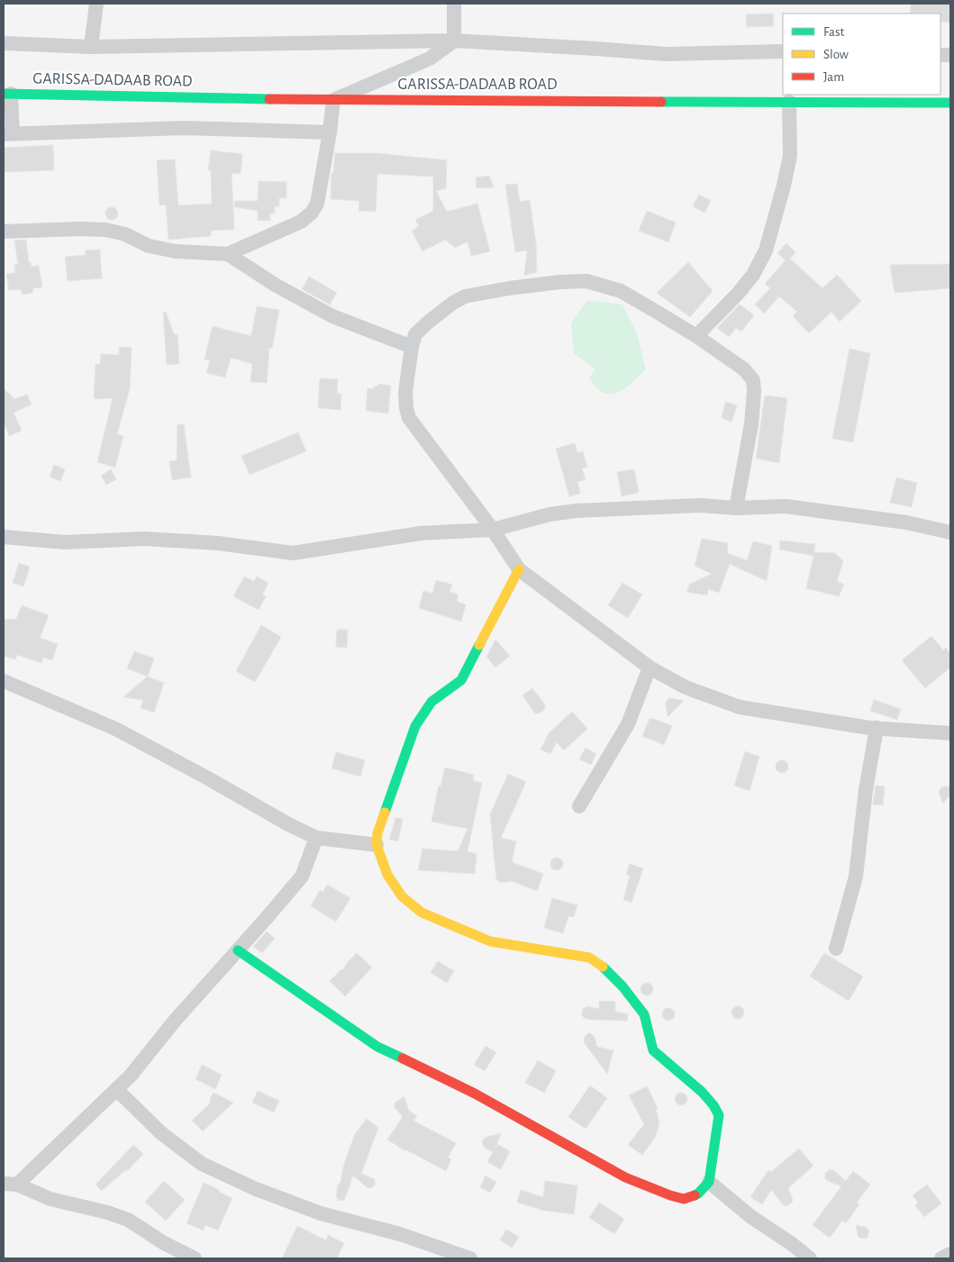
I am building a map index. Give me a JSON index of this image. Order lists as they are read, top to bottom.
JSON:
{
  "streets": {
    "main road": ["GARISSA-DADAAB ROAD"]
  },
  "legend": ["Fast", "Slow", "Jam"]
}
